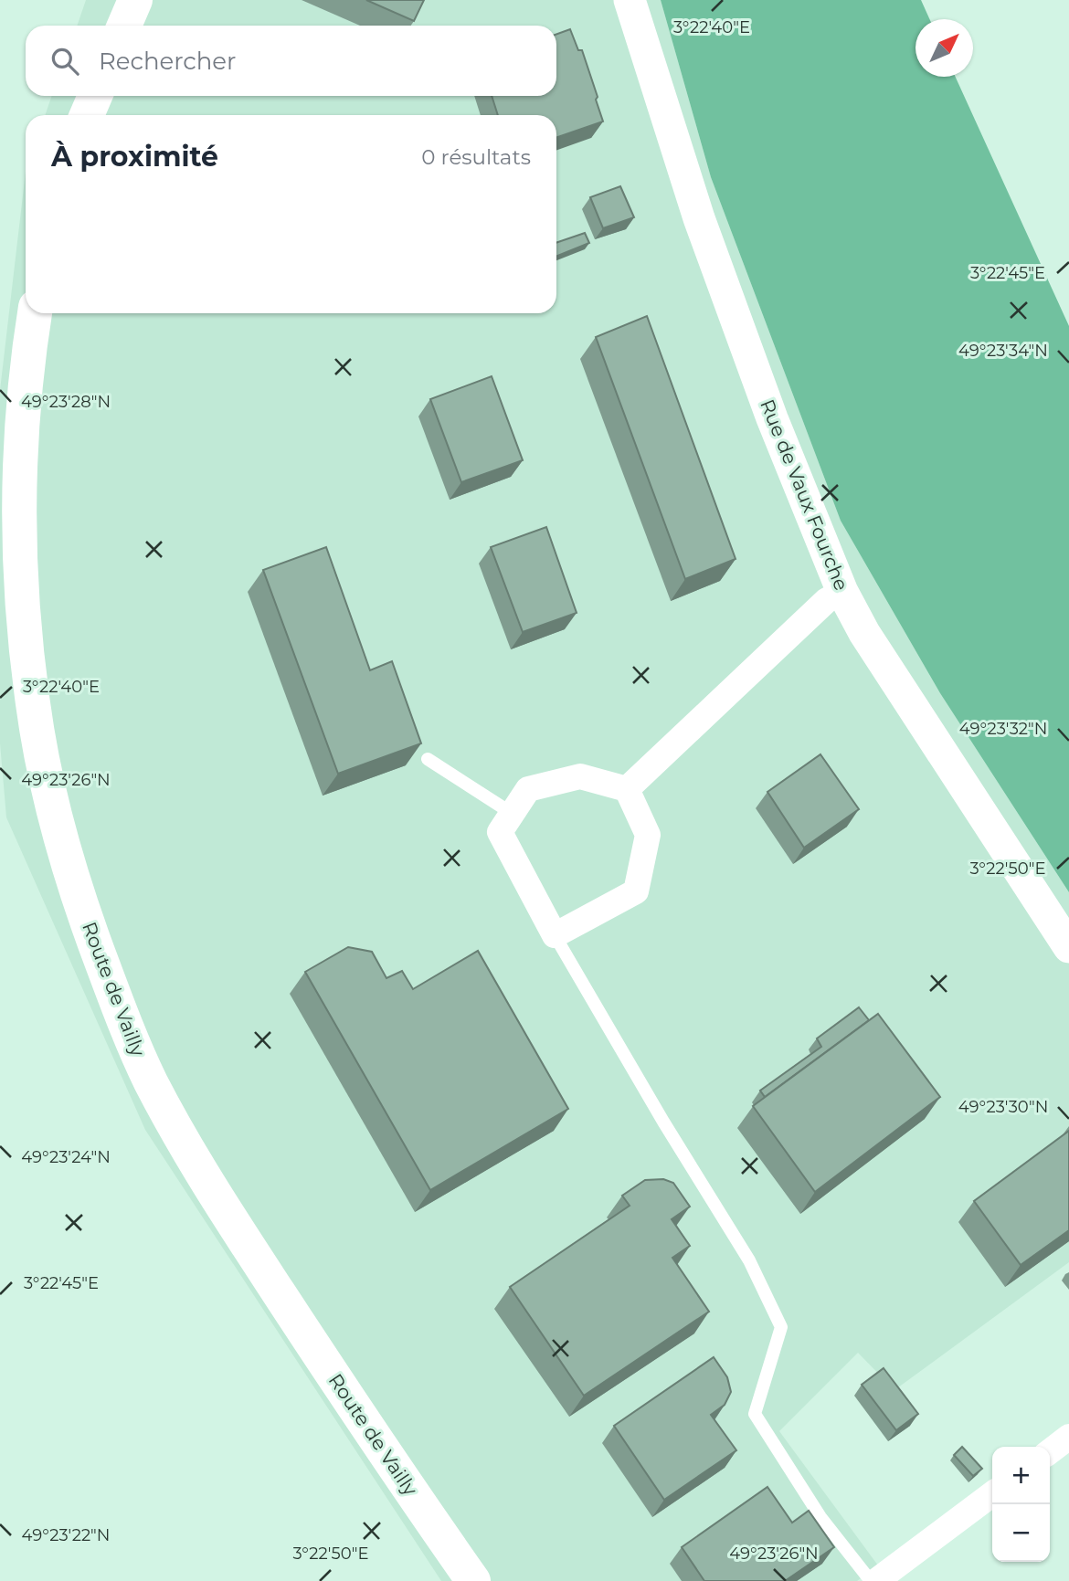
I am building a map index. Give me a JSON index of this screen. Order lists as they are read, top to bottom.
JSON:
{
  "streets": {
    "main road": ["Route de Vailly"],
    "street": ["Rue de Vaux Fourche"]
  },
  "north": "top right",
  "page": {
    "search": "Rechercher",
    "heading": ["À proximité", "0 résultats"],
    "map_buttons": ["+", "−"]
  },
  "coordinates": [
    "3°22'40\"E",
    "3°22'45\"E",
    "49°23'34\"N",
    "49°23'28\"N",
    "49°23'32\"N",
    "49°23'26\"N",
    "3°22'50\"E",
    "49°23'30\"N",
    "49°23'24\"N",
    "49°23'22\"N"
  ]
}
